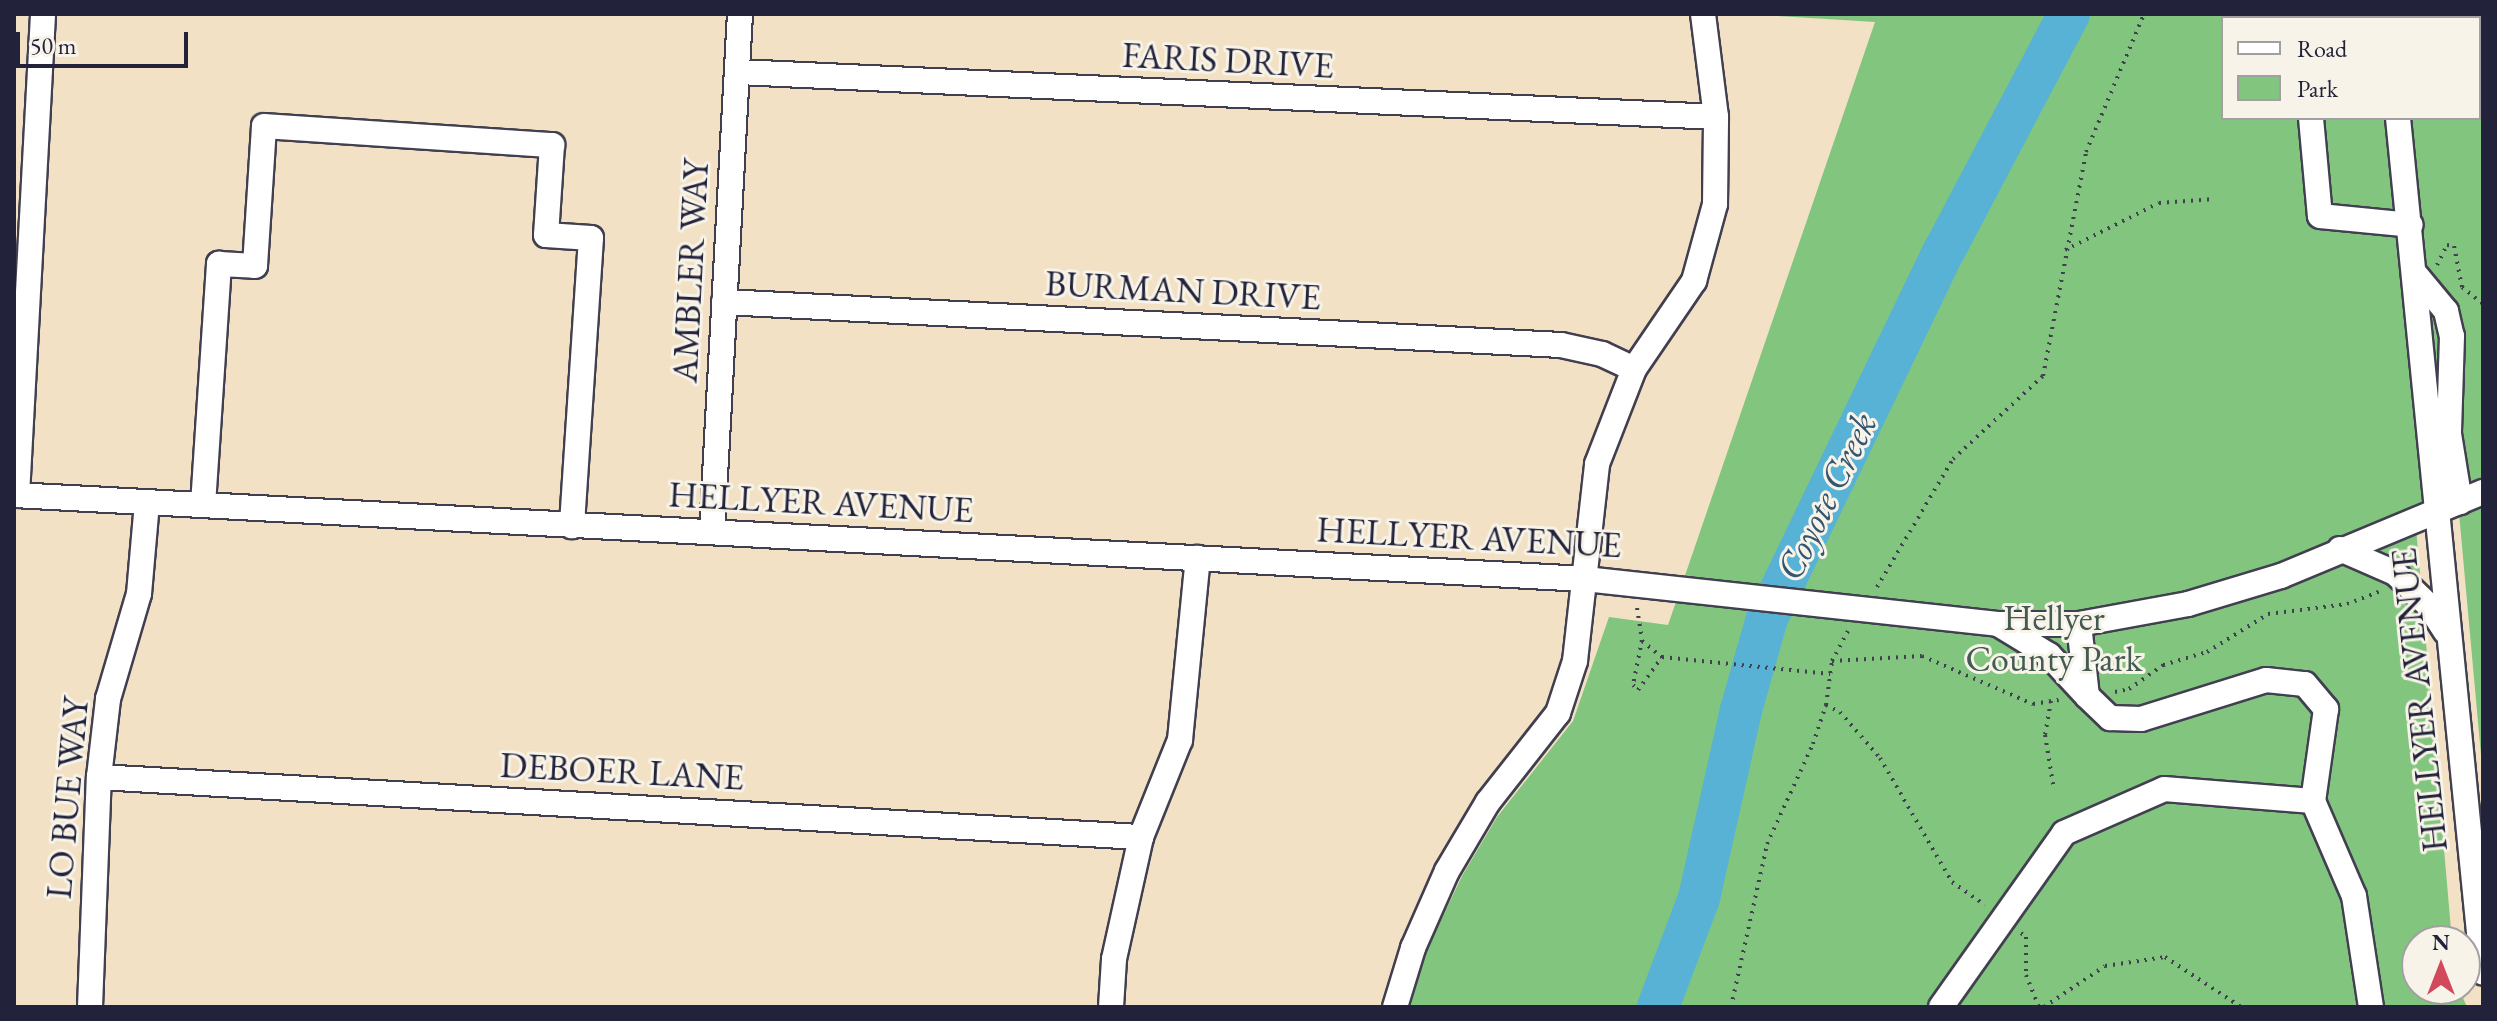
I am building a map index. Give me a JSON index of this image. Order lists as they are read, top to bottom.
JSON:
{
  "streets": {
    "street": [
      "FARIS DRIVE",
      "AMBLER WAY",
      "BURMAN DRIVE",
      "HELLYER AVENUE",
      "DEBOER LANE",
      "LO BUE WAY"
    ]
  },
  "crossings": [
    ["FARIS DRIVE", "AMBLER WAY"],
    ["AMBLER WAY", "BURMAN DRIVE"],
    ["AMBLER WAY", "HELLYER AVENUE"],
    ["HELLYER AVENUE", "LO BUE WAY"],
    ["DEBOER LANE", "LO BUE WAY"]
  ],
  "water": ["Coyote Creek"],
  "parks": ["Hellyer County Park"],
  "legend": ["Road", "Park"],
  "scale_bar": "50 m",
  "north": "top"
}
